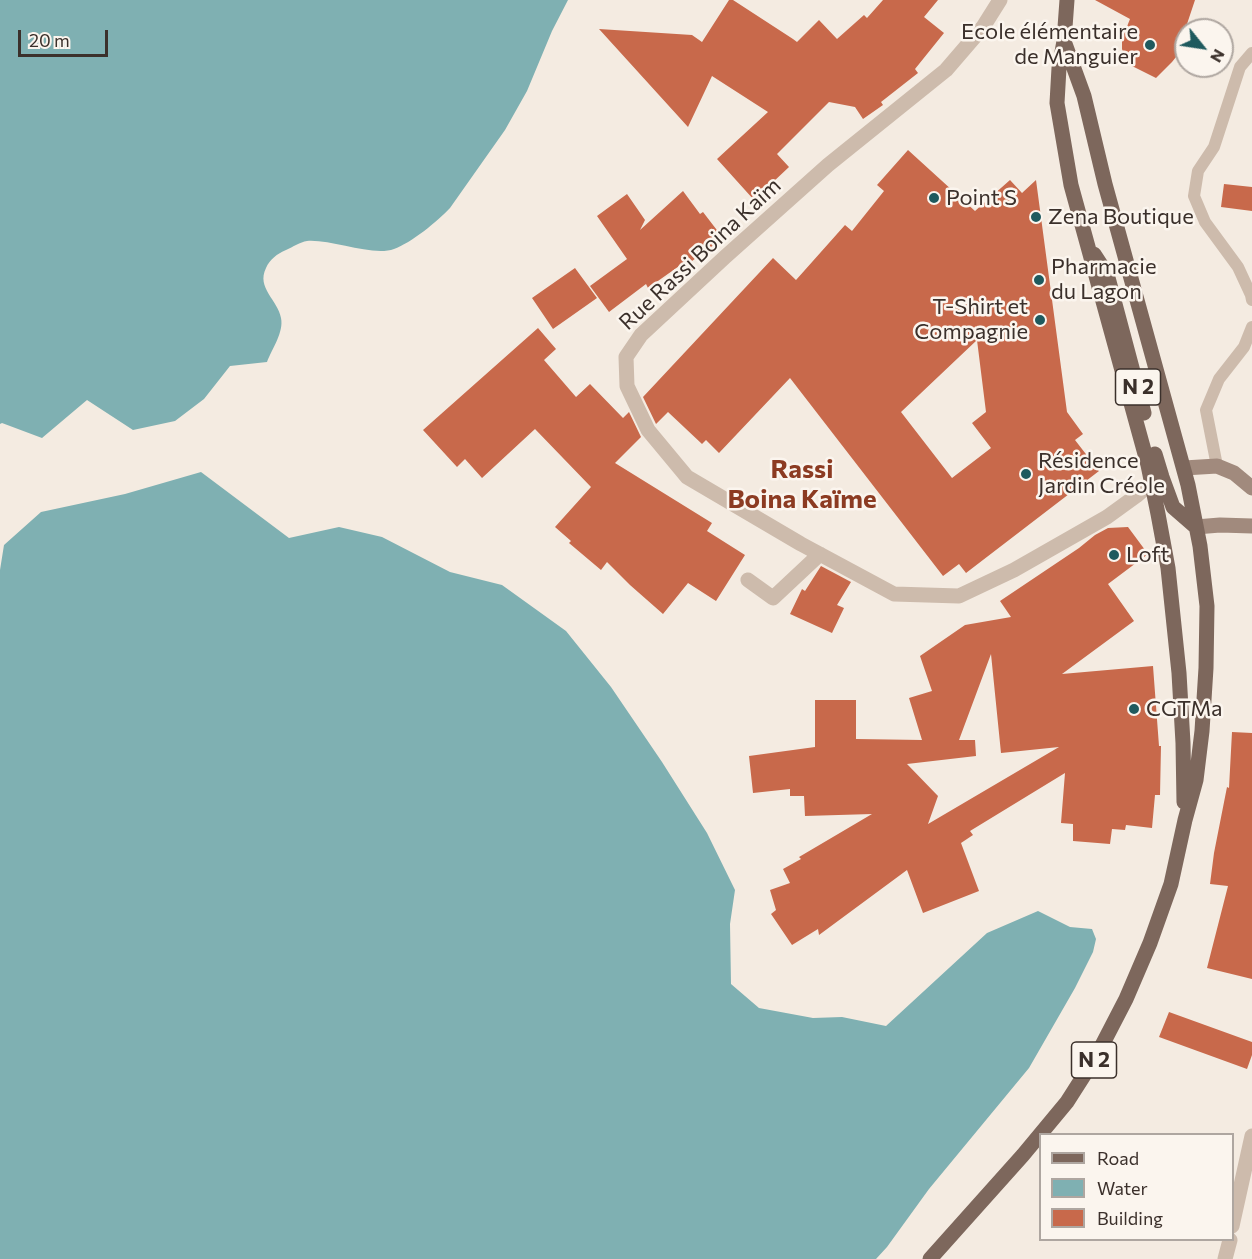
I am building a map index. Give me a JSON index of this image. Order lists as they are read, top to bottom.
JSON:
{
  "streets": {
    "main road": ["N 2"],
    "street": ["Rue Rassi Boina Kaïm"]
  },
  "crossings": [
    ["Rue Rassi Boina Kaïm", "N 2"]
  ],
  "districts": ["Rassi Boina Kaïme"],
  "places": [
    "Ecole élémentaire de Manguier",
    "Point S",
    "Zena Boutique",
    "Pharmacie du Lagon",
    "T-Shirt et Compagnie",
    "Résidence Jardin Créole",
    "Loft",
    "CGTMa"
  ],
  "legend": ["Road", "Water", "Building"],
  "scale_bar": "20 m",
  "north": "bottom right"
}
